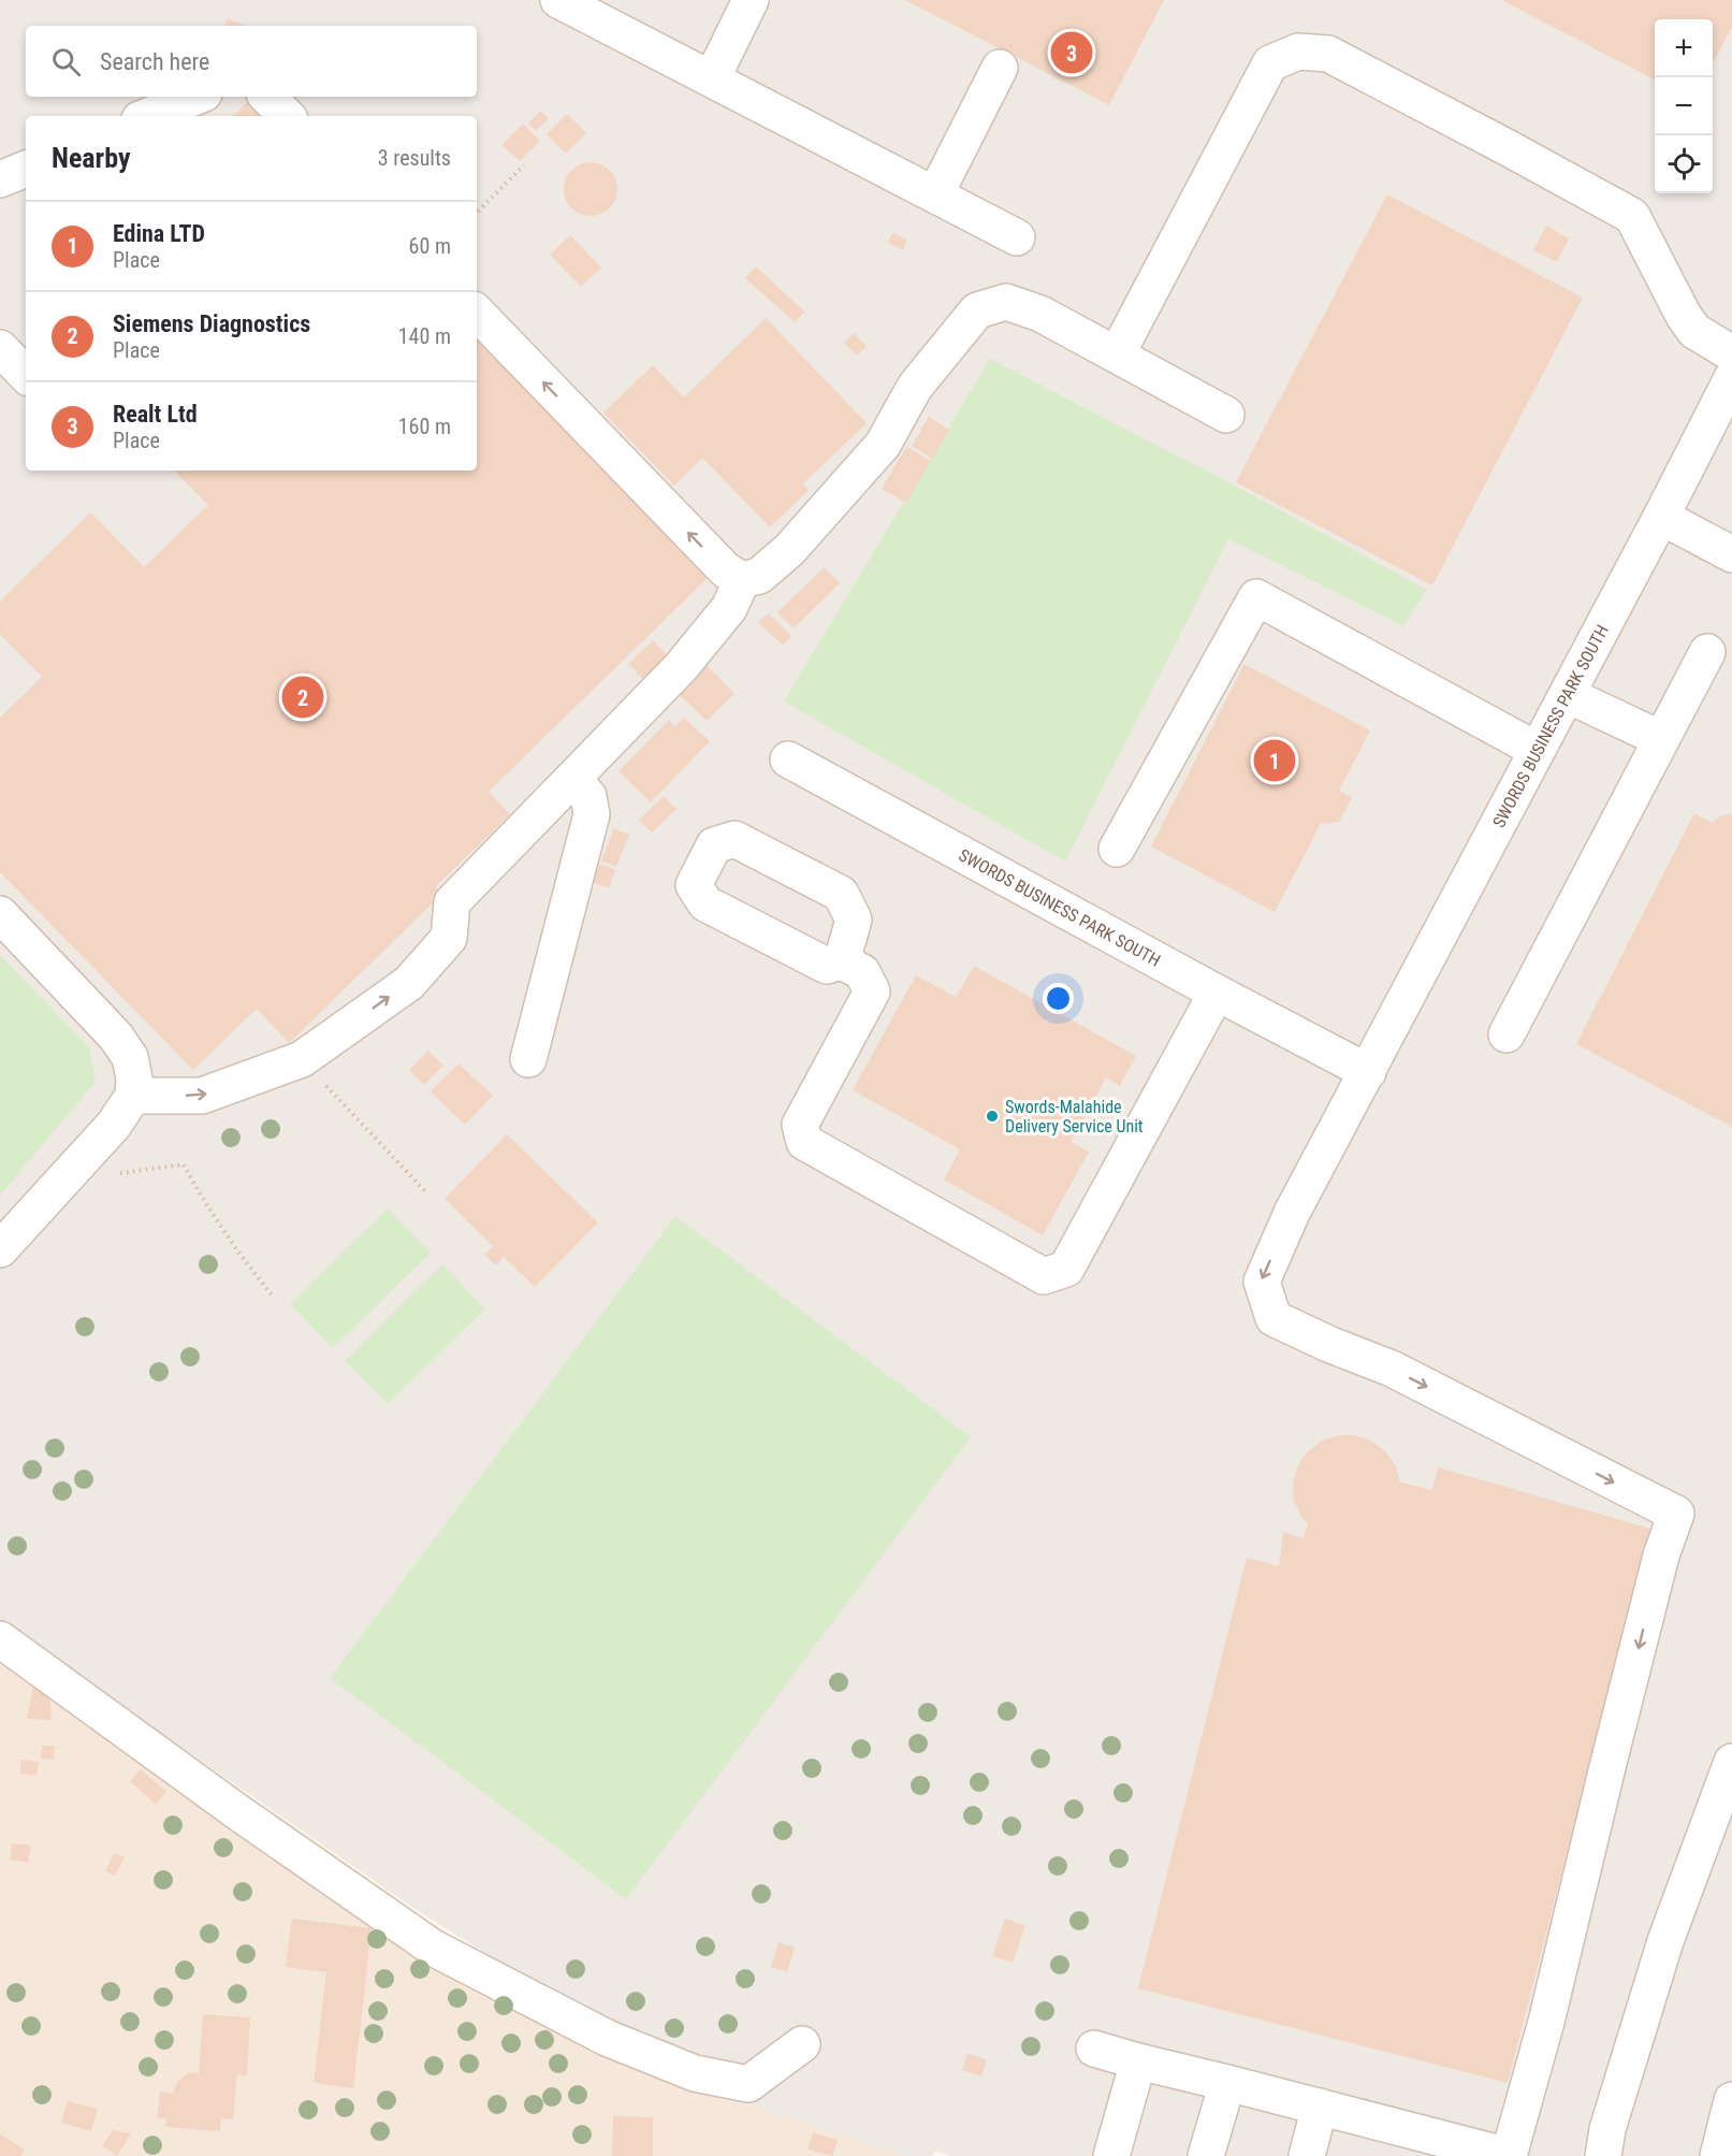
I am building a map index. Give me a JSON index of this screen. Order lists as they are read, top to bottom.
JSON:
{
  "streets": {
    "street": ["SWORDS BUSINESS PARK SOUTH"]
  },
  "places": ["Swords-Malahide Delivery Service Unit"],
  "page": {
    "map_buttons": ["+", "−"],
    "search": "Search here",
    "pins": ["3", "2", "1"],
    "heading": ["Nearby", "3 results"],
    "list": [
      {
        "mark": "1",
        "name": "Edina LTD",
        "note": "Place",
        "value": "60 m"
      },
      {
        "mark": "2",
        "name": "Siemens Diagnostics",
        "note": "Place",
        "value": "140 m"
      },
      {
        "mark": "3",
        "name": "Realt Ltd",
        "note": "Place",
        "value": "160 m"
      }
    ]
  }
}
